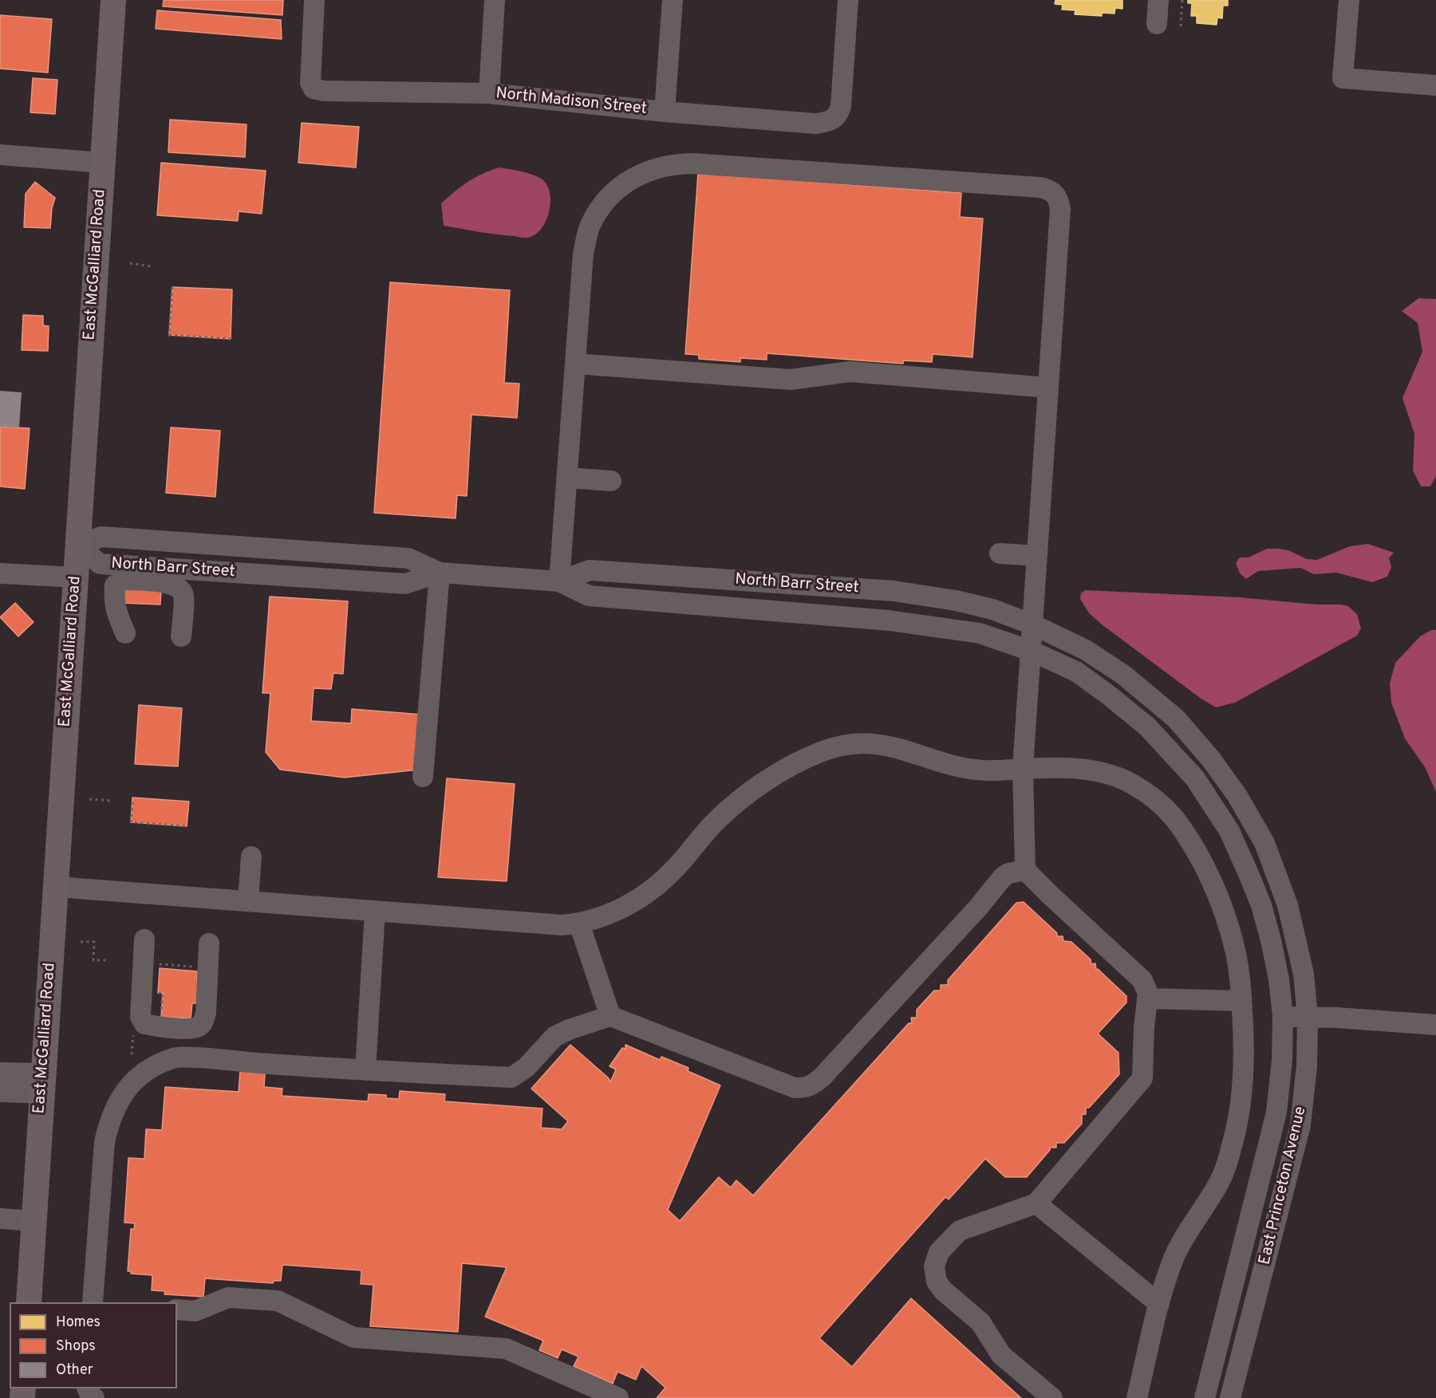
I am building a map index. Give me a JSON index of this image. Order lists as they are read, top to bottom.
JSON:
{
  "streets": {
    "main road": ["East McGalliard Road"],
    "street": ["North Madison Street", "North Barr Street", "East Princeton Avenue"]
  },
  "crossings": [
    ["East McGalliard Road", "North Barr Street"],
    ["North Barr Street", "East Princeton Avenue"]
  ],
  "legend": ["Homes", "Shops", "Other"]
}
